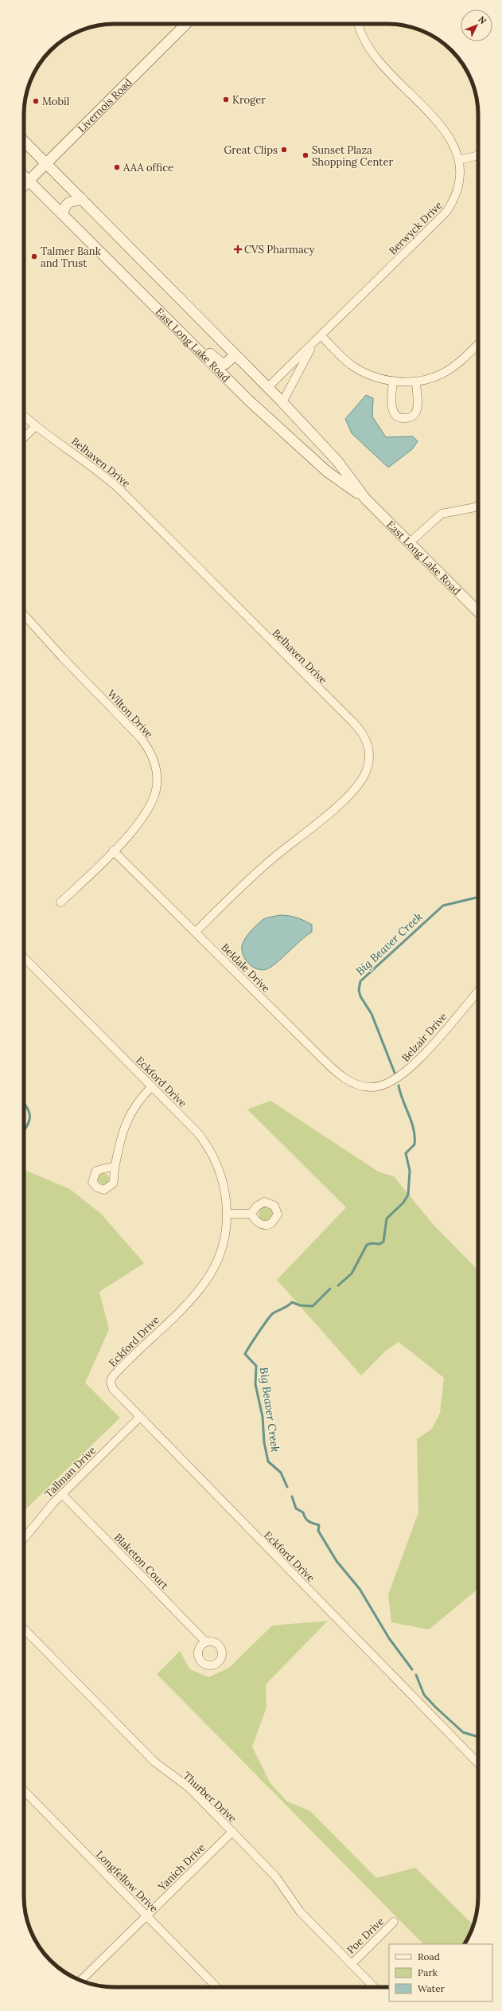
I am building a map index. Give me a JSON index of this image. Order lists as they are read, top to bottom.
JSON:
{
  "streets": {
    "main road": ["Livernois Road", "East Long Lake Road"],
    "street": [
      "Berwyck Drive",
      "Belhaven Drive",
      "Wilton Drive",
      "Beldale Drive",
      "Belzair Drive",
      "Eckford Drive",
      "Tallman Drive",
      "Blaketon Court",
      "Thurber Drive",
      "Yanich Drive",
      "Longfellow Drive",
      "Poe Drive"
    ]
  },
  "crossings": [
    ["Livernois Road", "East Long Lake Road"],
    ["Berwyck Drive", "East Long Lake Road"],
    ["Belhaven Drive", "Beldale Drive"],
    ["Wilton Drive", "Beldale Drive"],
    ["Beldale Drive", "Belzair Drive"],
    ["Eckford Drive", "Tallman Drive"],
    ["Tallman Drive", "Blaketon Court"],
    ["Thurber Drive", "Yanich Drive"],
    ["Thurber Drive", "Poe Drive"],
    ["Yanich Drive", "Longfellow Drive"]
  ],
  "water": ["Big Beaver Creek"],
  "places": {
    "other": [
      "Kroger",
      "Mobil",
      "Great Clips",
      "Sunset Plaza Shopping Center",
      "AAA office",
      "Talmer Bank and Trust"
    ],
    "health": ["CVS Pharmacy"]
  },
  "legend": ["Road", "Park", "Water"],
  "north": "top right"
}
